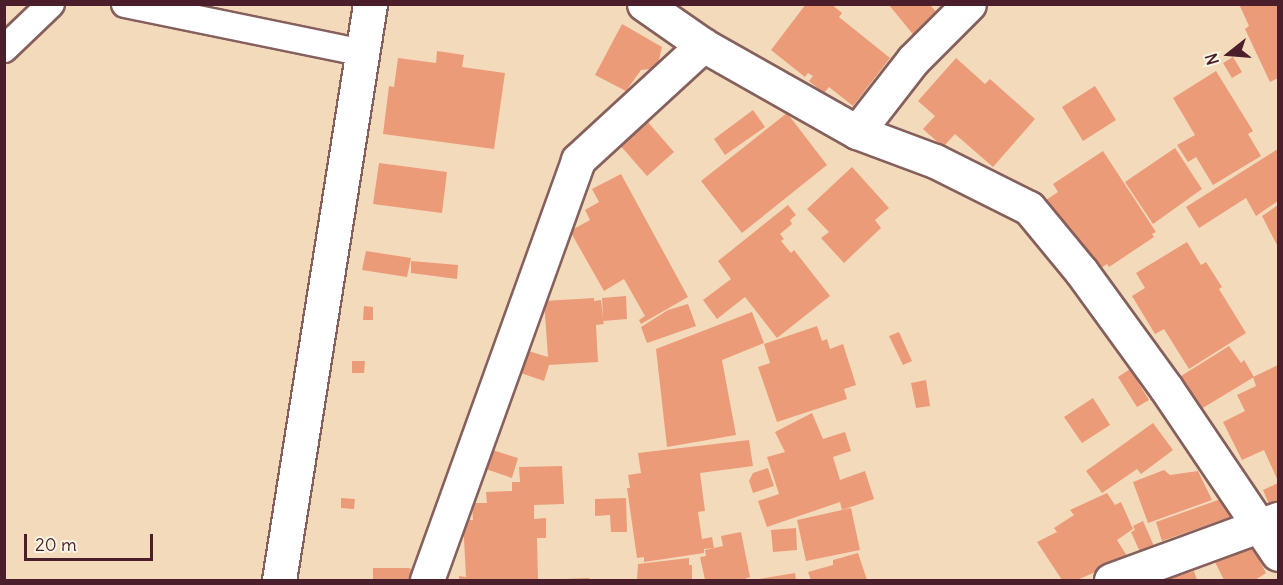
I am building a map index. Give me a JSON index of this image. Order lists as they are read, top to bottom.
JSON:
{
  "scale_bar": "20 m",
  "north": "left"
}
